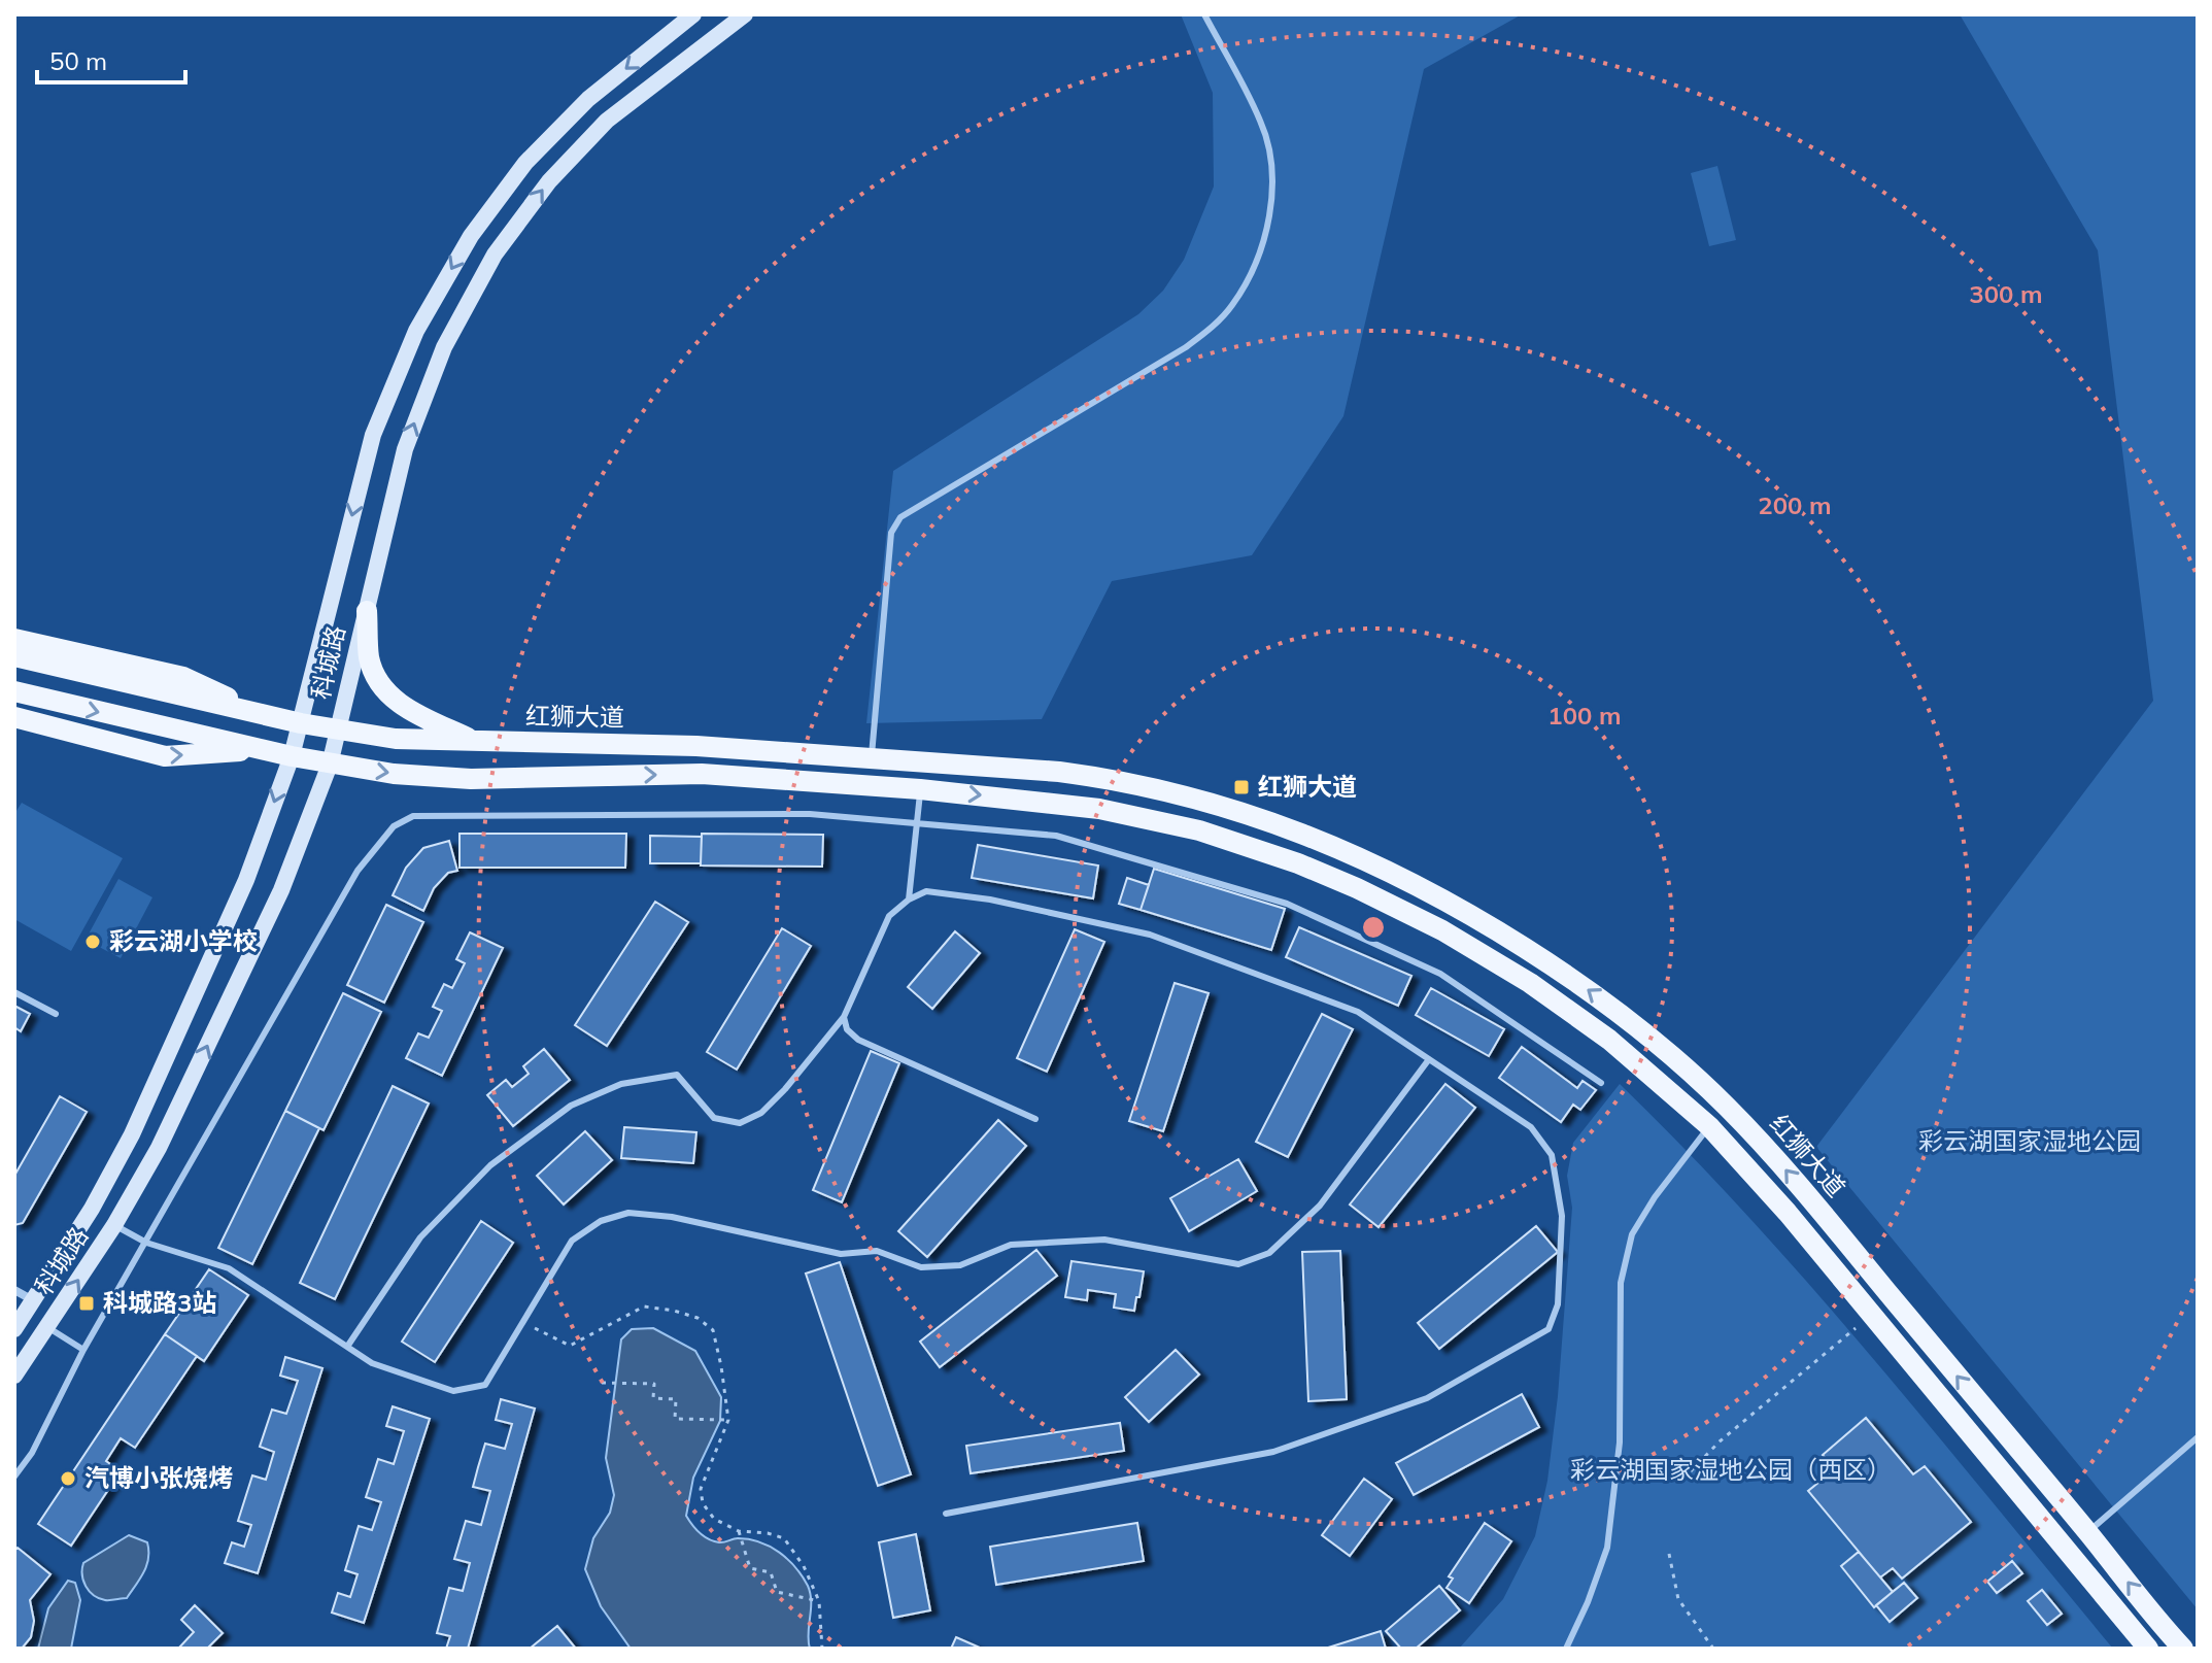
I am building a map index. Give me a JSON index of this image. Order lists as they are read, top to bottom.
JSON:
{
  "streets": {
    "main road": ["科城路", "红狮大道"]
  },
  "crossings": [
    ["科城路", "红狮大道"]
  ],
  "parks": ["彩云湖国家湿地公园", "彩云湖国家湿地公园（西区）"],
  "places": {
    "transit": ["红狮大道", "科城路3站"],
    "other": ["彩云湖小学校", "汽博小张烧烤"]
  },
  "scale_bar": "50 m",
  "rings": ["300 m", "200 m", "100 m"]
}
